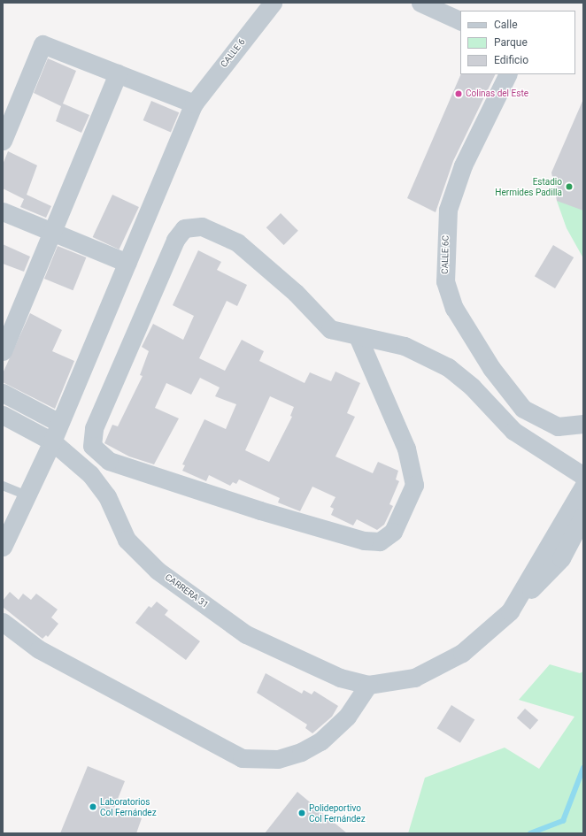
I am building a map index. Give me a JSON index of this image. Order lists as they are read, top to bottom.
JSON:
{
  "streets": {
    "street": ["CALLE 6", "CALLE 6C", "CARRERA 31"]
  },
  "crossings": [
    ["CALLE 6", "CARRERA 31"]
  ],
  "places": [
    "Colinas del Este",
    "Estadio Hermides Padilla",
    "Laboratorios Col Fernández",
    "Polideportivo Col Fernández"
  ],
  "legend": ["Calle", "Parque", "Edificio"]
}
